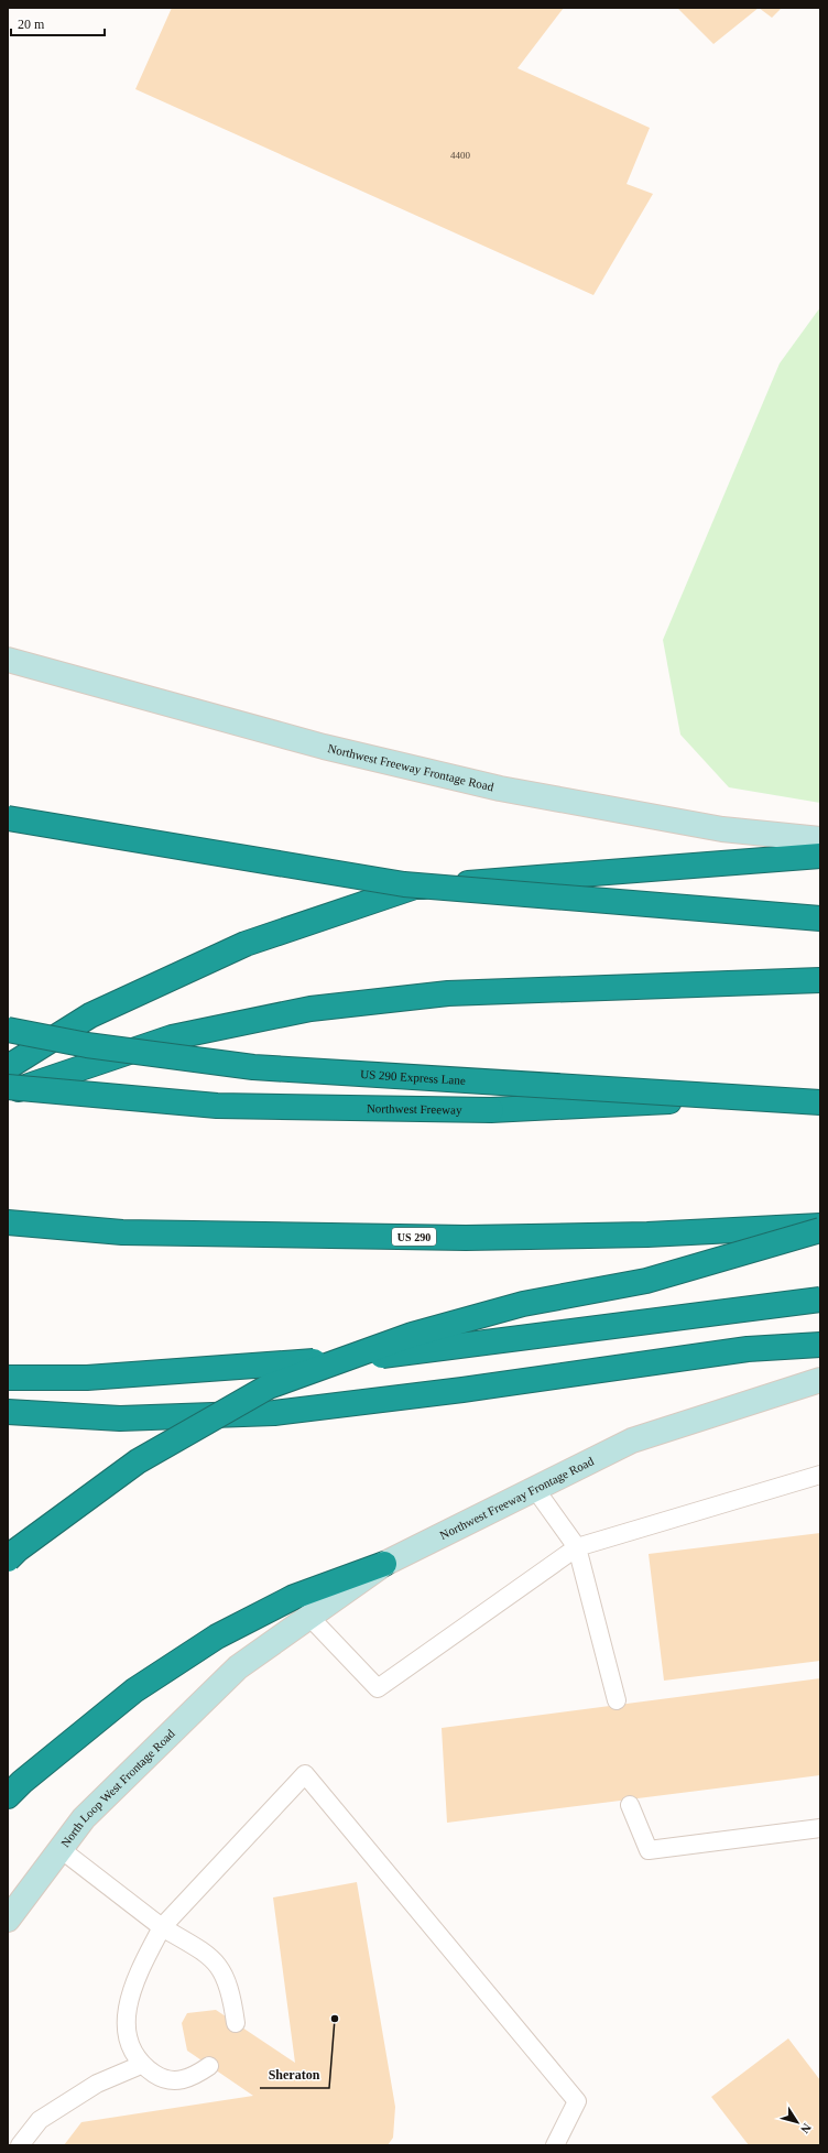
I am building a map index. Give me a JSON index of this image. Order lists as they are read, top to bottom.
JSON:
{
  "streets": {
    "highway": ["US 290 Express Lane", "Northwest Freeway", "US 290"],
    "main road": ["Northwest Freeway Frontage Road", "North Loop West Frontage Road"]
  },
  "crossings": [
    ["Northwest Freeway Frontage Road", "North Loop West Frontage Road"]
  ],
  "places": ["Sheraton"],
  "house_numbers": ["4400"],
  "scale_bar": "20 m",
  "north": "bottom right"
}
